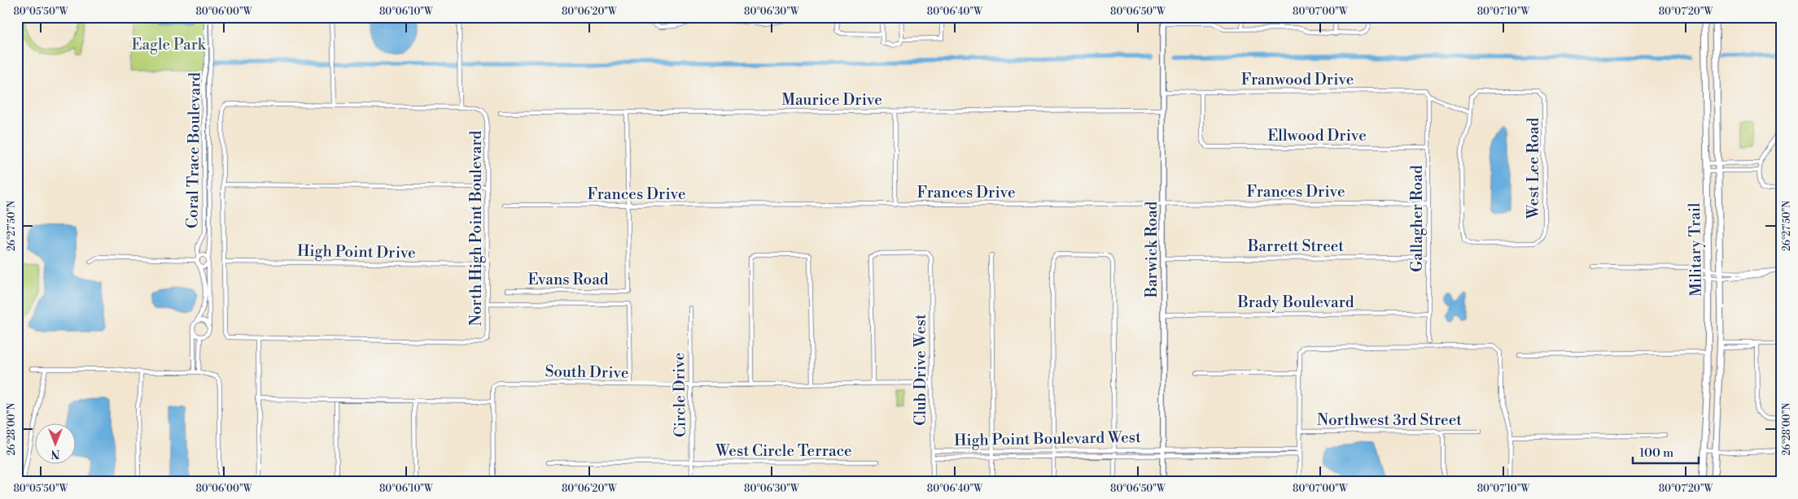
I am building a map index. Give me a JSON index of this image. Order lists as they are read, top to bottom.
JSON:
{
  "streets": {
    "main road": ["Military Trail"],
    "street": [
      "Franwood Drive",
      "Maurice Drive",
      "Ellwood Drive",
      "Coral Trace Boulevard",
      "West Lee Road",
      "Frances Drive",
      "Gallagher Road",
      "North High Point Boulevard",
      "Barrett Street",
      "Barwick Road",
      "High Point Drive",
      "Evans Road",
      "Brady Boulevard",
      "Club Drive West",
      "South Drive",
      "Circle Drive",
      "Northwest 3rd Street",
      "High Point Boulevard West",
      "West Circle Terrace"
    ]
  },
  "crossings": [
    ["Franwood Drive", "Ellwood Drive"],
    ["Franwood Drive", "Gallagher Road"],
    ["Franwood Drive", "Barwick Road"],
    ["Maurice Drive", "Barwick Road"],
    ["Ellwood Drive", "Gallagher Road"],
    ["Frances Drive", "Gallagher Road"],
    ["Frances Drive", "Barwick Road"],
    ["Frances Drive", "Evans Road"],
    ["Gallagher Road", "Barrett Street"],
    ["Gallagher Road", "Brady Boulevard"],
    ["North High Point Boulevard", "High Point Drive"],
    ["Barrett Street", "Barwick Road"],
    ["Barwick Road", "Brady Boulevard"],
    ["Barwick Road", "High Point Boulevard West"],
    ["Club Drive West", "South Drive"],
    ["Club Drive West", "High Point Boulevard West"],
    ["South Drive", "Circle Drive"],
    ["Circle Drive", "West Circle Terrace"]
  ],
  "parks": ["Eagle Park"],
  "scale_bar": "100 m",
  "north": "bottom",
  "coordinates": [
    "80°05'50\"W",
    "80°06'00\"W",
    "80°06'10\"W",
    "80°06'20\"W",
    "80°06'30\"W",
    "80°06'40\"W",
    "80°06'50\"W",
    "80°07'00\"W",
    "80°07'10\"W",
    "80°07'20\"W",
    "26°27'50\"N",
    "26°28'00\"N"
  ]
}
